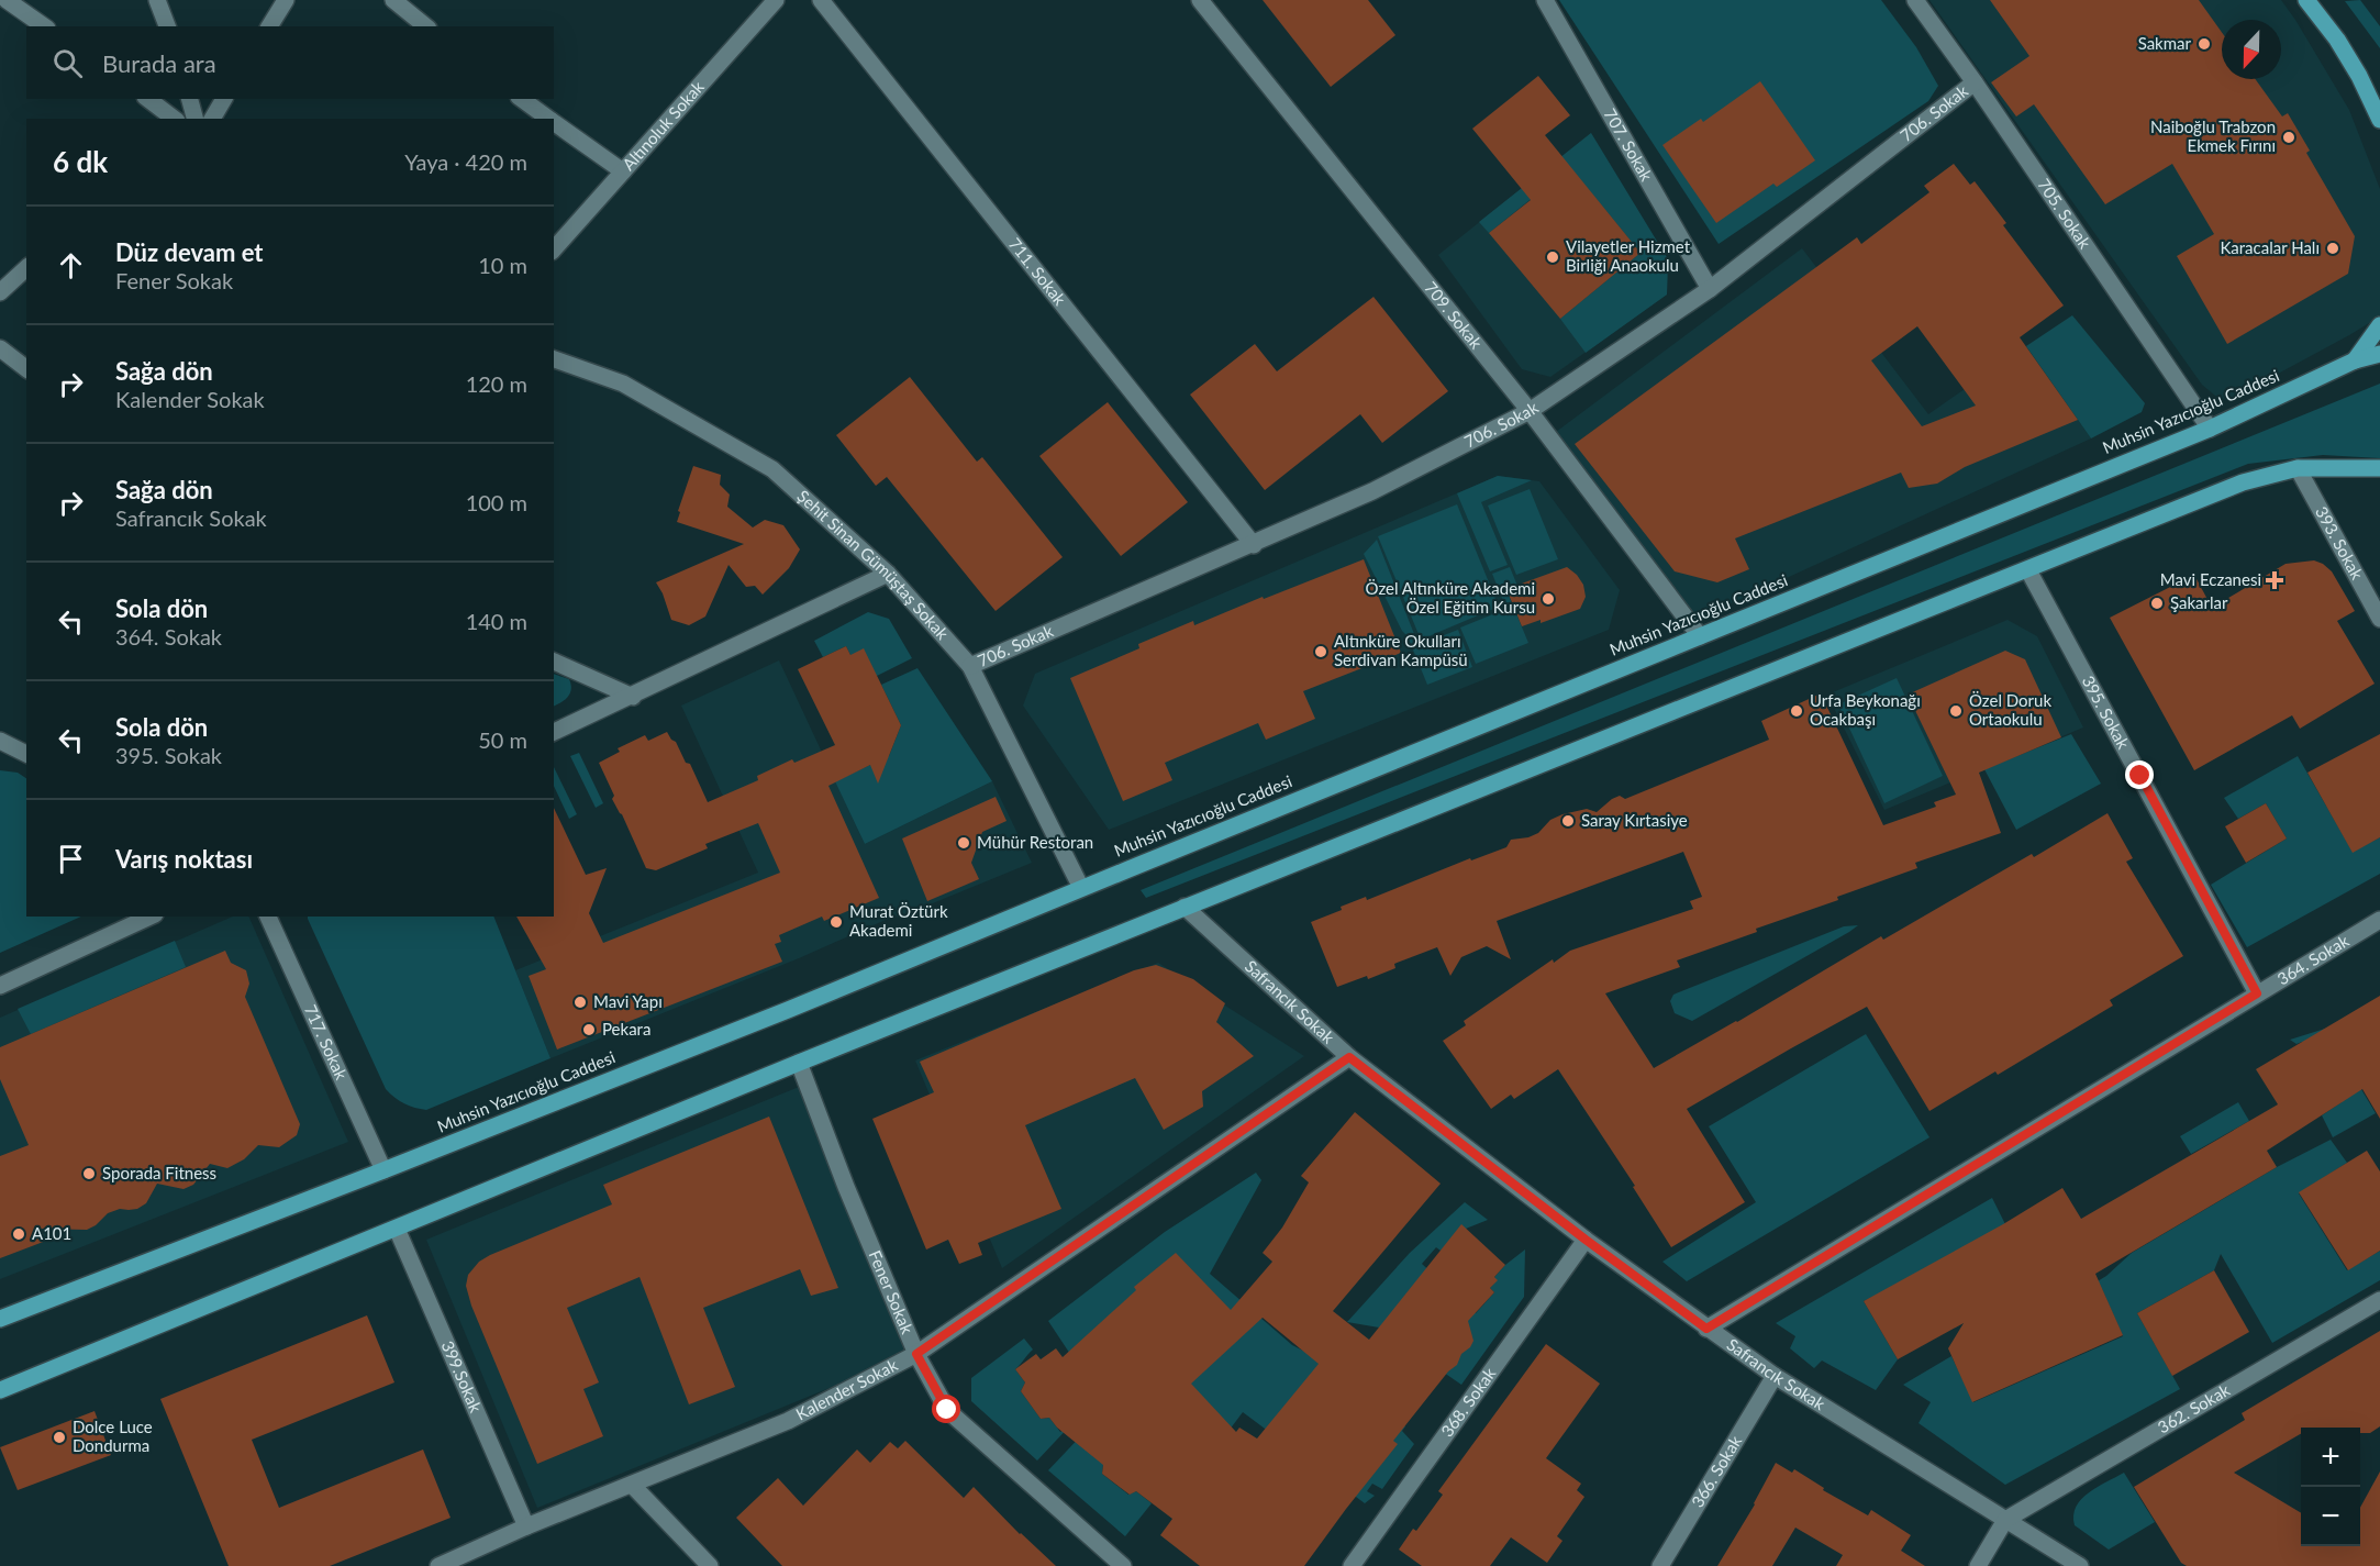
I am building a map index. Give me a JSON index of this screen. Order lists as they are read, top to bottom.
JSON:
{
  "streets": {
    "main road": ["Muhsin Yazıcıoğlu Caddesi"],
    "street": [
      "706. Sokak",
      "Altınoluk Sokak",
      "707. Sokak",
      "705. Sokak",
      "711. Sokak",
      "709. Sokak",
      "393. Sokak",
      "Şehit Sinan Gümüştaş Sokak",
      "395. Sokak",
      "364. Sokak",
      "Safrancık Sokak",
      "717. Sokak",
      "Fener Sokak",
      "399.Sokak",
      "Kalender Sokak",
      "368. Sokak",
      "362. Sokak",
      "366. Sokak"
    ]
  },
  "crossings": [
    ["706. Sokak", "707. Sokak"],
    ["706. Sokak", "705. Sokak"],
    ["706. Sokak", "711. Sokak"],
    ["706. Sokak", "709. Sokak"],
    ["706. Sokak", "Şehit Sinan Gümüştaş Sokak"],
    ["705. Sokak", "Muhsin Yazıcıoğlu Caddesi"],
    ["709. Sokak", "Muhsin Yazıcıoğlu Caddesi"],
    ["Muhsin Yazıcıoğlu Caddesi", "Şehit Sinan Gümüştaş Sokak"],
    ["Muhsin Yazıcıoğlu Caddesi", "717. Sokak"],
    ["395. Sokak", "364. Sokak"],
    ["364. Sokak", "Safrancık Sokak"],
    ["Safrancık Sokak", "Kalender Sokak"],
    ["Safrancık Sokak", "368. Sokak"],
    ["Safrancık Sokak", "362. Sokak"],
    ["Safrancık Sokak", "366. Sokak"],
    ["Fener Sokak", "Kalender Sokak"],
    ["399.Sokak", "Kalender Sokak"]
  ],
  "places": {
    "other": [
      "Sakmar",
      "Naiboğlu Trabzon Ekmek Fırını",
      "Karacalar Halı",
      "Vilayetler Hizmet Birliği Anaokulu",
      "Özel Altınküre Akademi Özel Eğitim Kursu",
      "Şakarlar",
      "Altınküre Okulları Serdivan Kampüsü",
      "Urfa Beykonağı Ocakbaşı",
      "Özel Doruk Ortaokulu",
      "Saray Kırtasiye",
      "Mühür Restoran",
      "Murat Öztürk Akademi",
      "Mavi Yapı",
      "Pekara",
      "Sporada Fitness",
      "A101",
      "Dolce Luce Dondurma"
    ],
    "health": ["Mavi Eczanesi"]
  },
  "north": "bottom",
  "page": {
    "search": "Burada ara",
    "heading": ["6 dk", "Yaya · 420 m"],
    "list": [
      ["Düz devam et", "Fener Sokak", "10 m"],
      ["Sağa dön", "Kalender Sokak", "120 m"],
      ["Sağa dön", "Safrancık Sokak", "100 m"],
      ["Sola dön", "364. Sokak", "140 m"],
      ["Sola dön", "395. Sokak", "50 m"],
      "Varış noktası"
    ],
    "map_buttons": ["+", "−"]
  }
}
